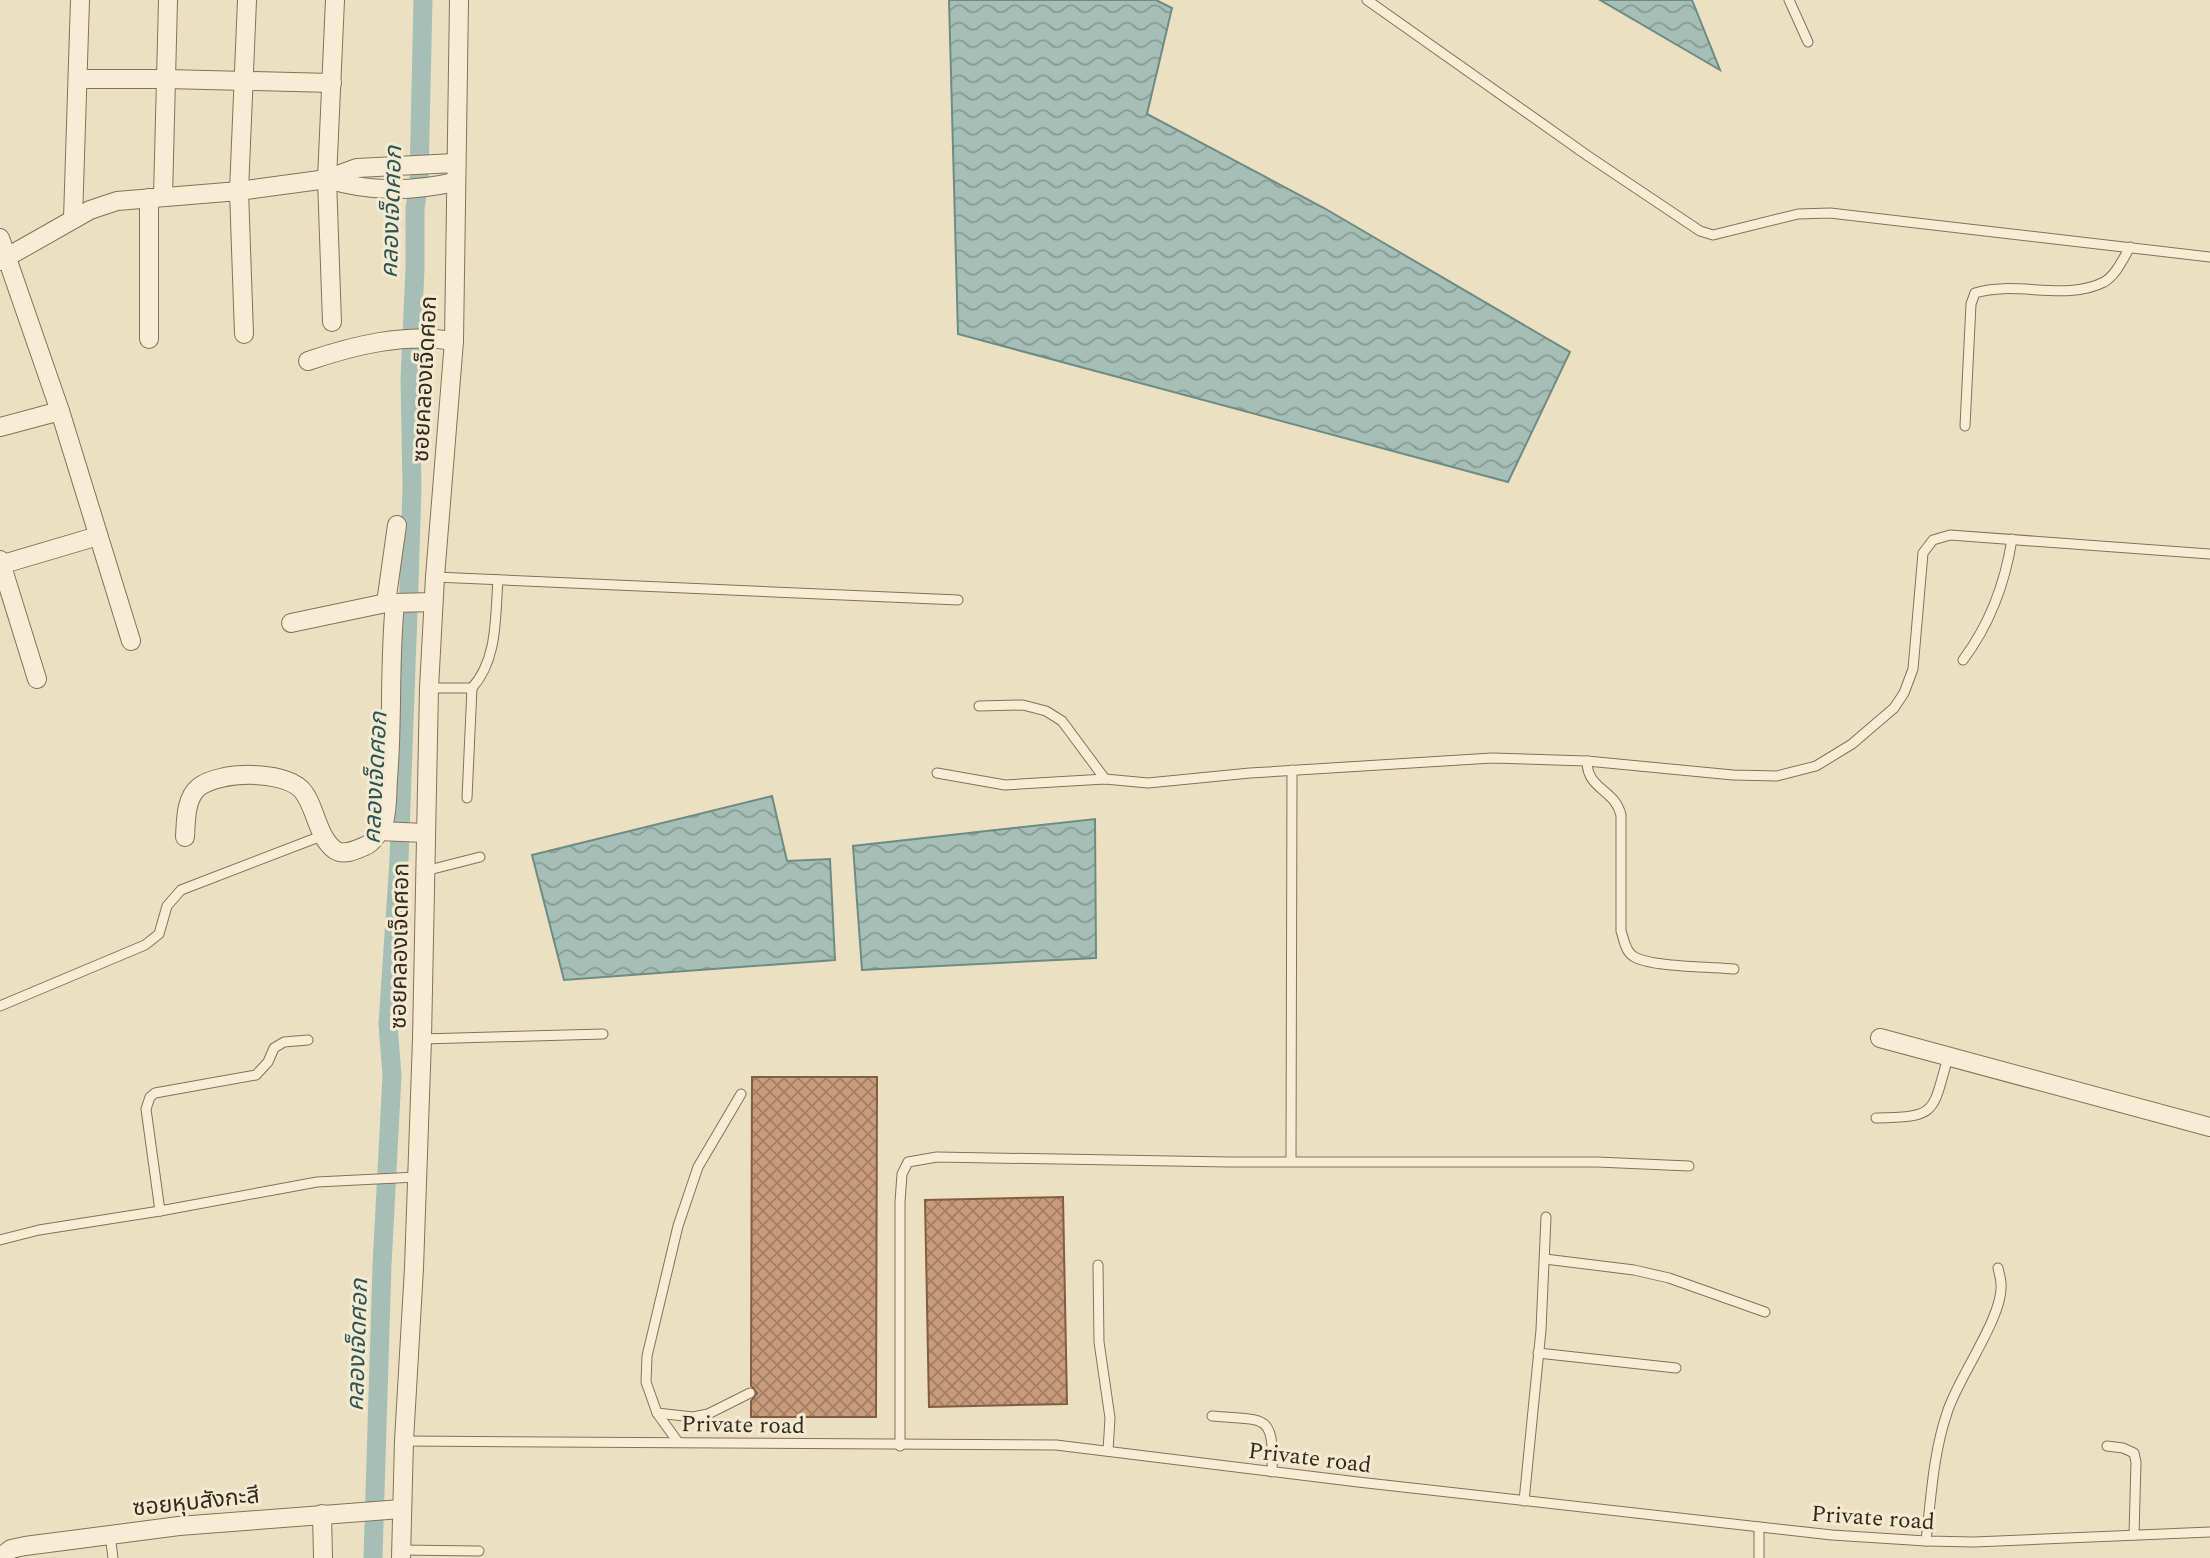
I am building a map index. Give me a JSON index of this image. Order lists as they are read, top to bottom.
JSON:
{
  "streets": {
    "street": ["ซอยคลองเจ็ดศอก", "ซอยหุบสังกะสี"],
    "lane": ["Private road"]
  },
  "crossings": [
    ["ซอยคลองเจ็ดศอก", "Private road"],
    ["ซอยคลองเจ็ดศอก", "ซอยหุบสังกะสี"]
  ],
  "water": ["คลองเจ็ดศอก"]
}
